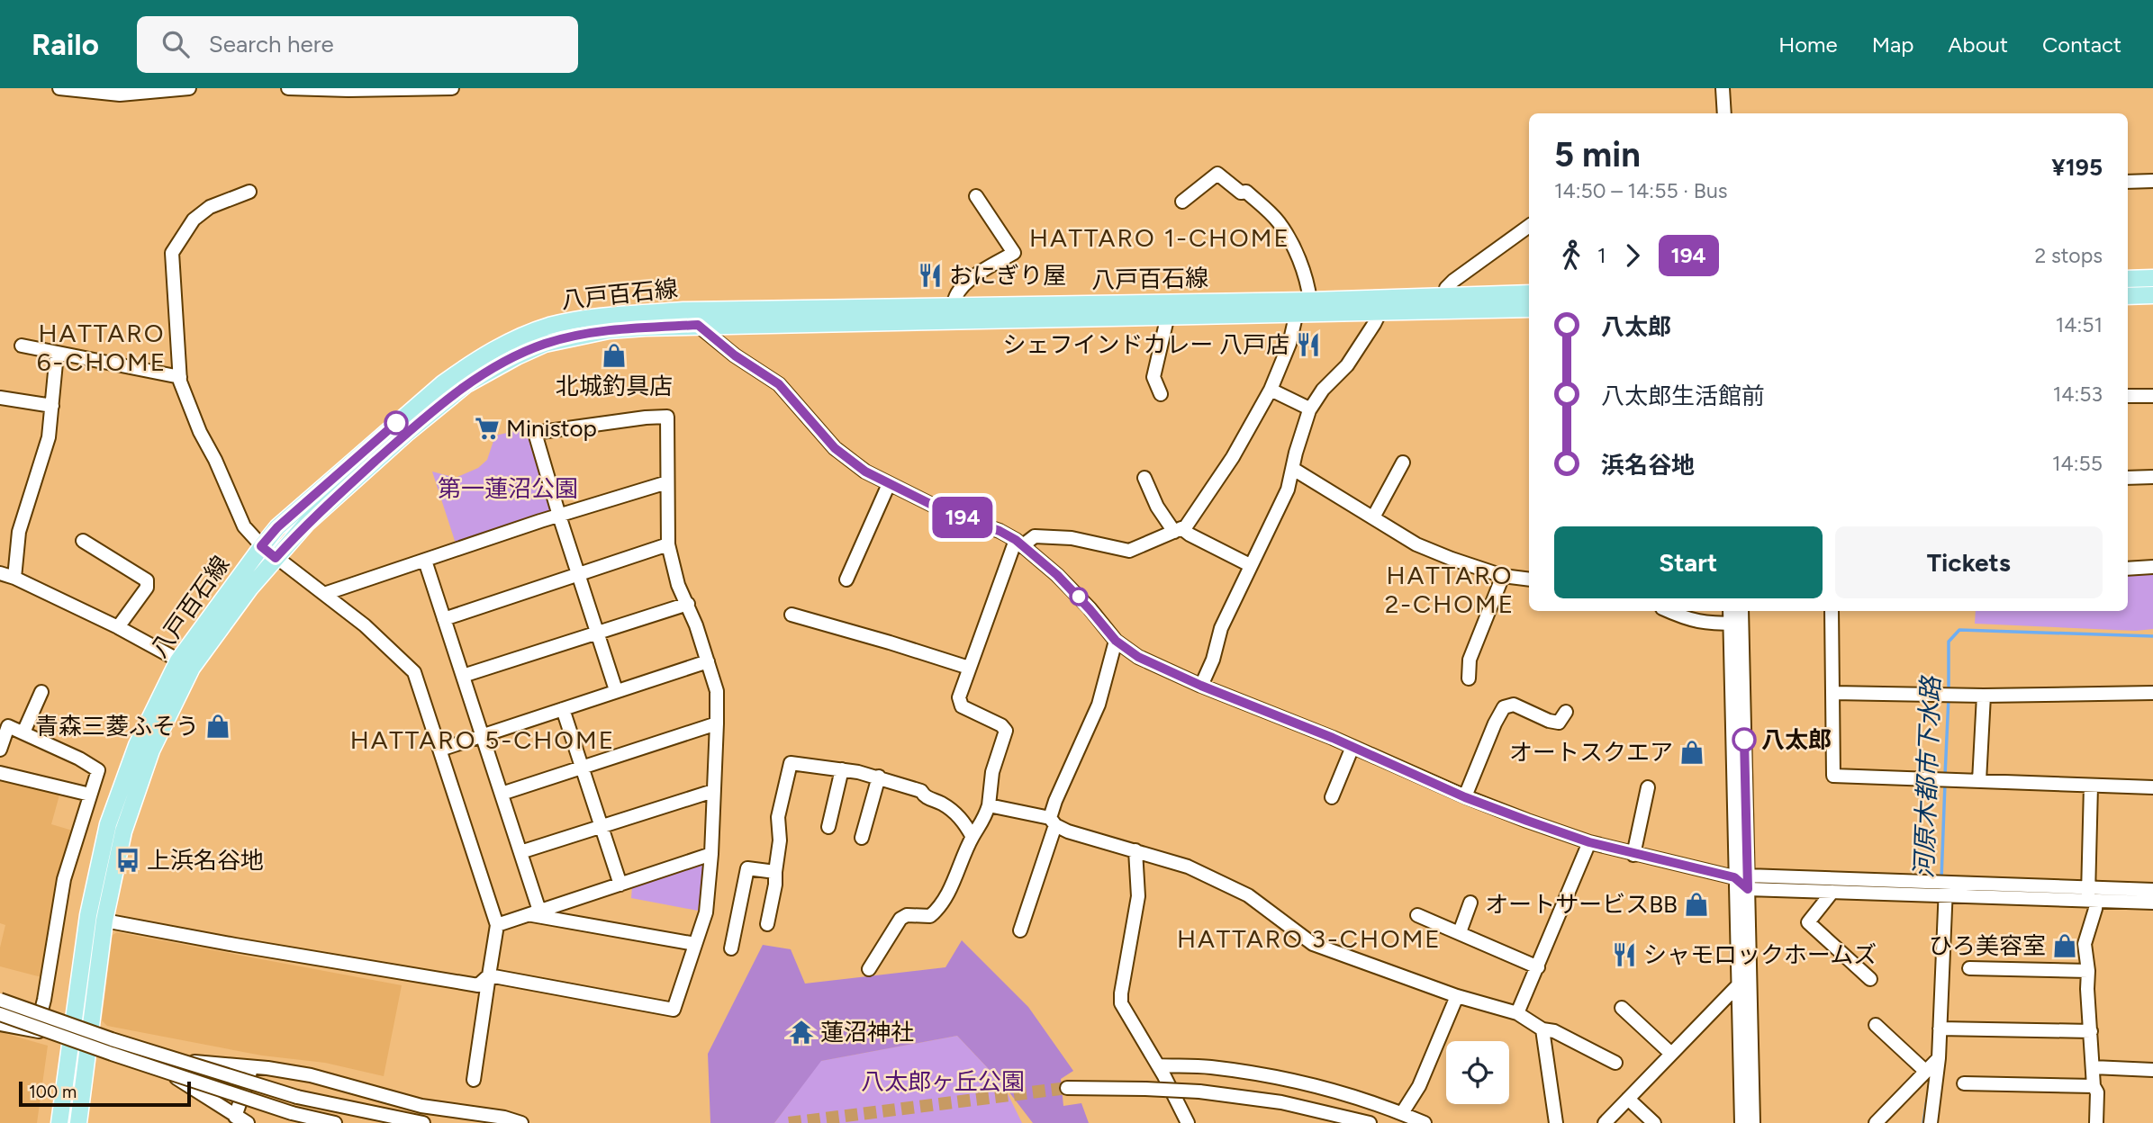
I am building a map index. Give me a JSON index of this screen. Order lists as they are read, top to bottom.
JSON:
{
  "streets": {
    "main road": ["八戸百石線"]
  },
  "districts": [
    "HATTARO 1-CHOME",
    "HATTARO 6-CHOME",
    "HATTARO 2-CHOME",
    "HATTARO 5-CHOME",
    "HATTARO 3-CHOME"
  ],
  "water": ["河原木都市下水路"],
  "parks": ["第一蓮沼公園", "八太郎ヶ丘公園"],
  "places": {
    "restaurant": ["おにぎり屋", "シェフインドカレー 八戸店", "シャモロックホームズ"],
    "shop": [
      "北城釣具店",
      "青森三菱ふそう",
      "オートスクエア",
      "オートサービスBB",
      "ひろ美容室"
    ],
    "supermarket": ["Ministop"],
    "other": ["八太郎"],
    "bus stop": ["上浜名谷地"],
    "temple": ["蓮沼神社"]
  },
  "lines": ["bus line 194"],
  "scale_bar": "100 m",
  "page": {
    "header": "Railo",
    "search": "Search here",
    "nav": [
      "Home",
      "Map",
      "About",
      "Contact"
    ],
    "on_map": "194",
    "heading": ["5 min", "14:50 – 14:55 · Bus", "¥195"],
    "legs": ["1", "194", "2 stops"],
    "list": [
      {
        "name": "八太郎",
        "value": "14:51"
      },
      {
        "name": "八太郎生活館前",
        "value": "14:53"
      },
      {
        "name": "浜名谷地",
        "value": "14:55"
      }
    ],
    "buttons": ["Start", "Tickets"],
    "scale": "100 m"
  }
}
